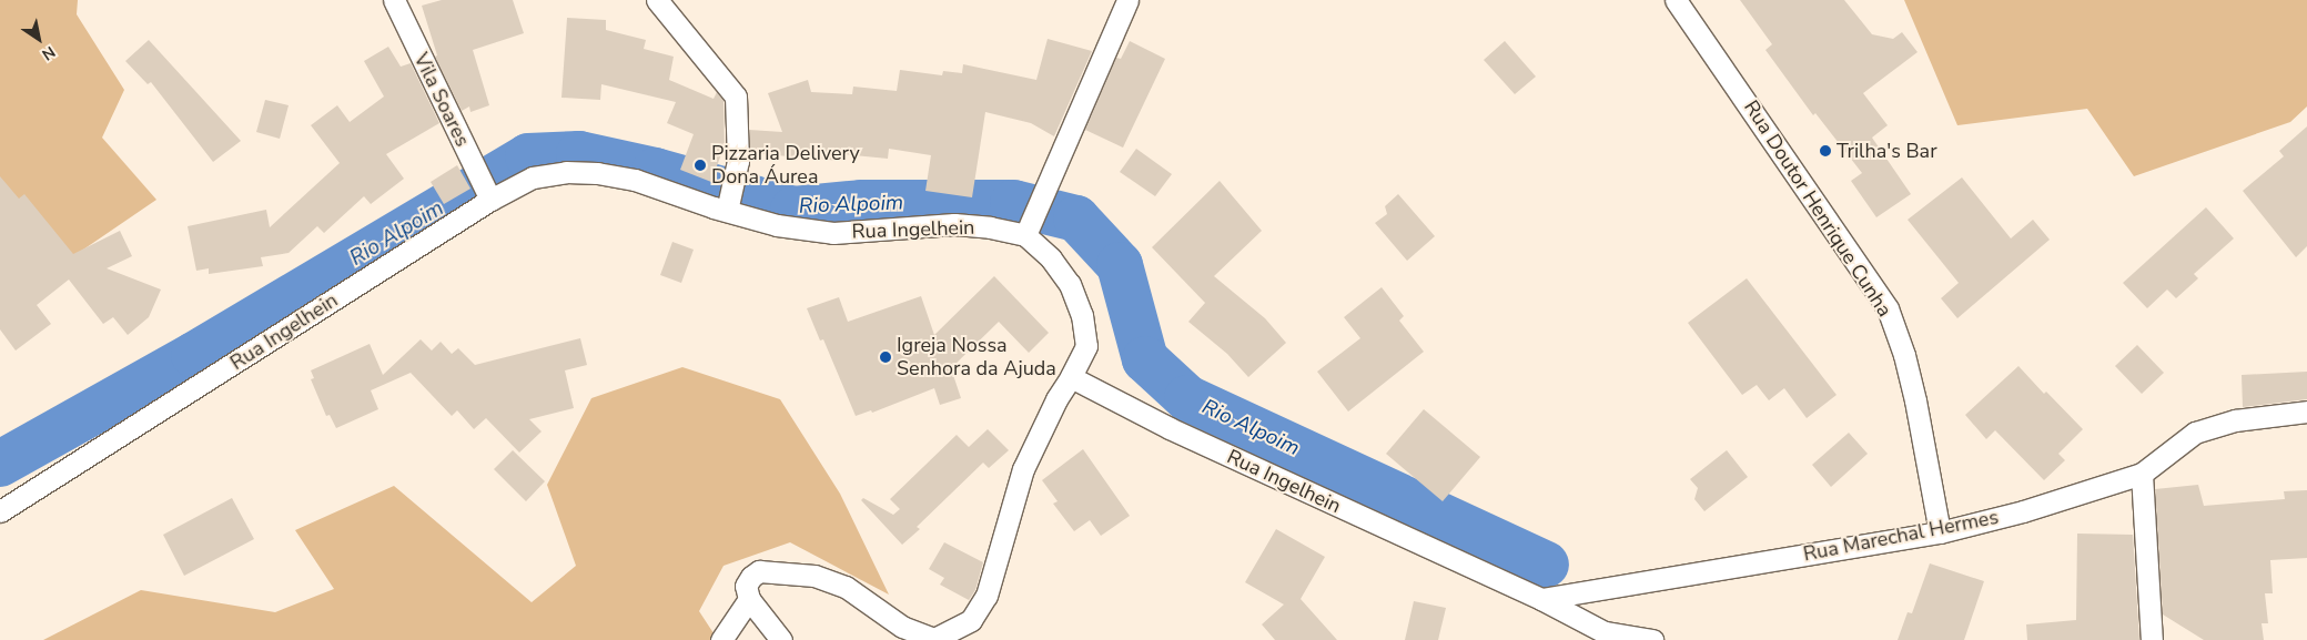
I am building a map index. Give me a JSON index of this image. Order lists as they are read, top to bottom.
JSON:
{
  "streets": {
    "street": [
      "Vila Soares",
      "Rua Doutor Henrique Cunha",
      "Rua Ingelhein",
      "Rua Marechal Hermes"
    ]
  },
  "crossings": [
    ["Vila Soares", "Rua Ingelhein"],
    ["Rua Doutor Henrique Cunha", "Rua Marechal Hermes"],
    ["Rua Ingelhein", "Rua Marechal Hermes"]
  ],
  "water": ["Rio Alpoim"],
  "places": ["Trilha's Bar", "Pizzaria Delivery Dona Áurea", "Igreja Nossa Senhora da Ajuda"],
  "north": "bottom right"
}
